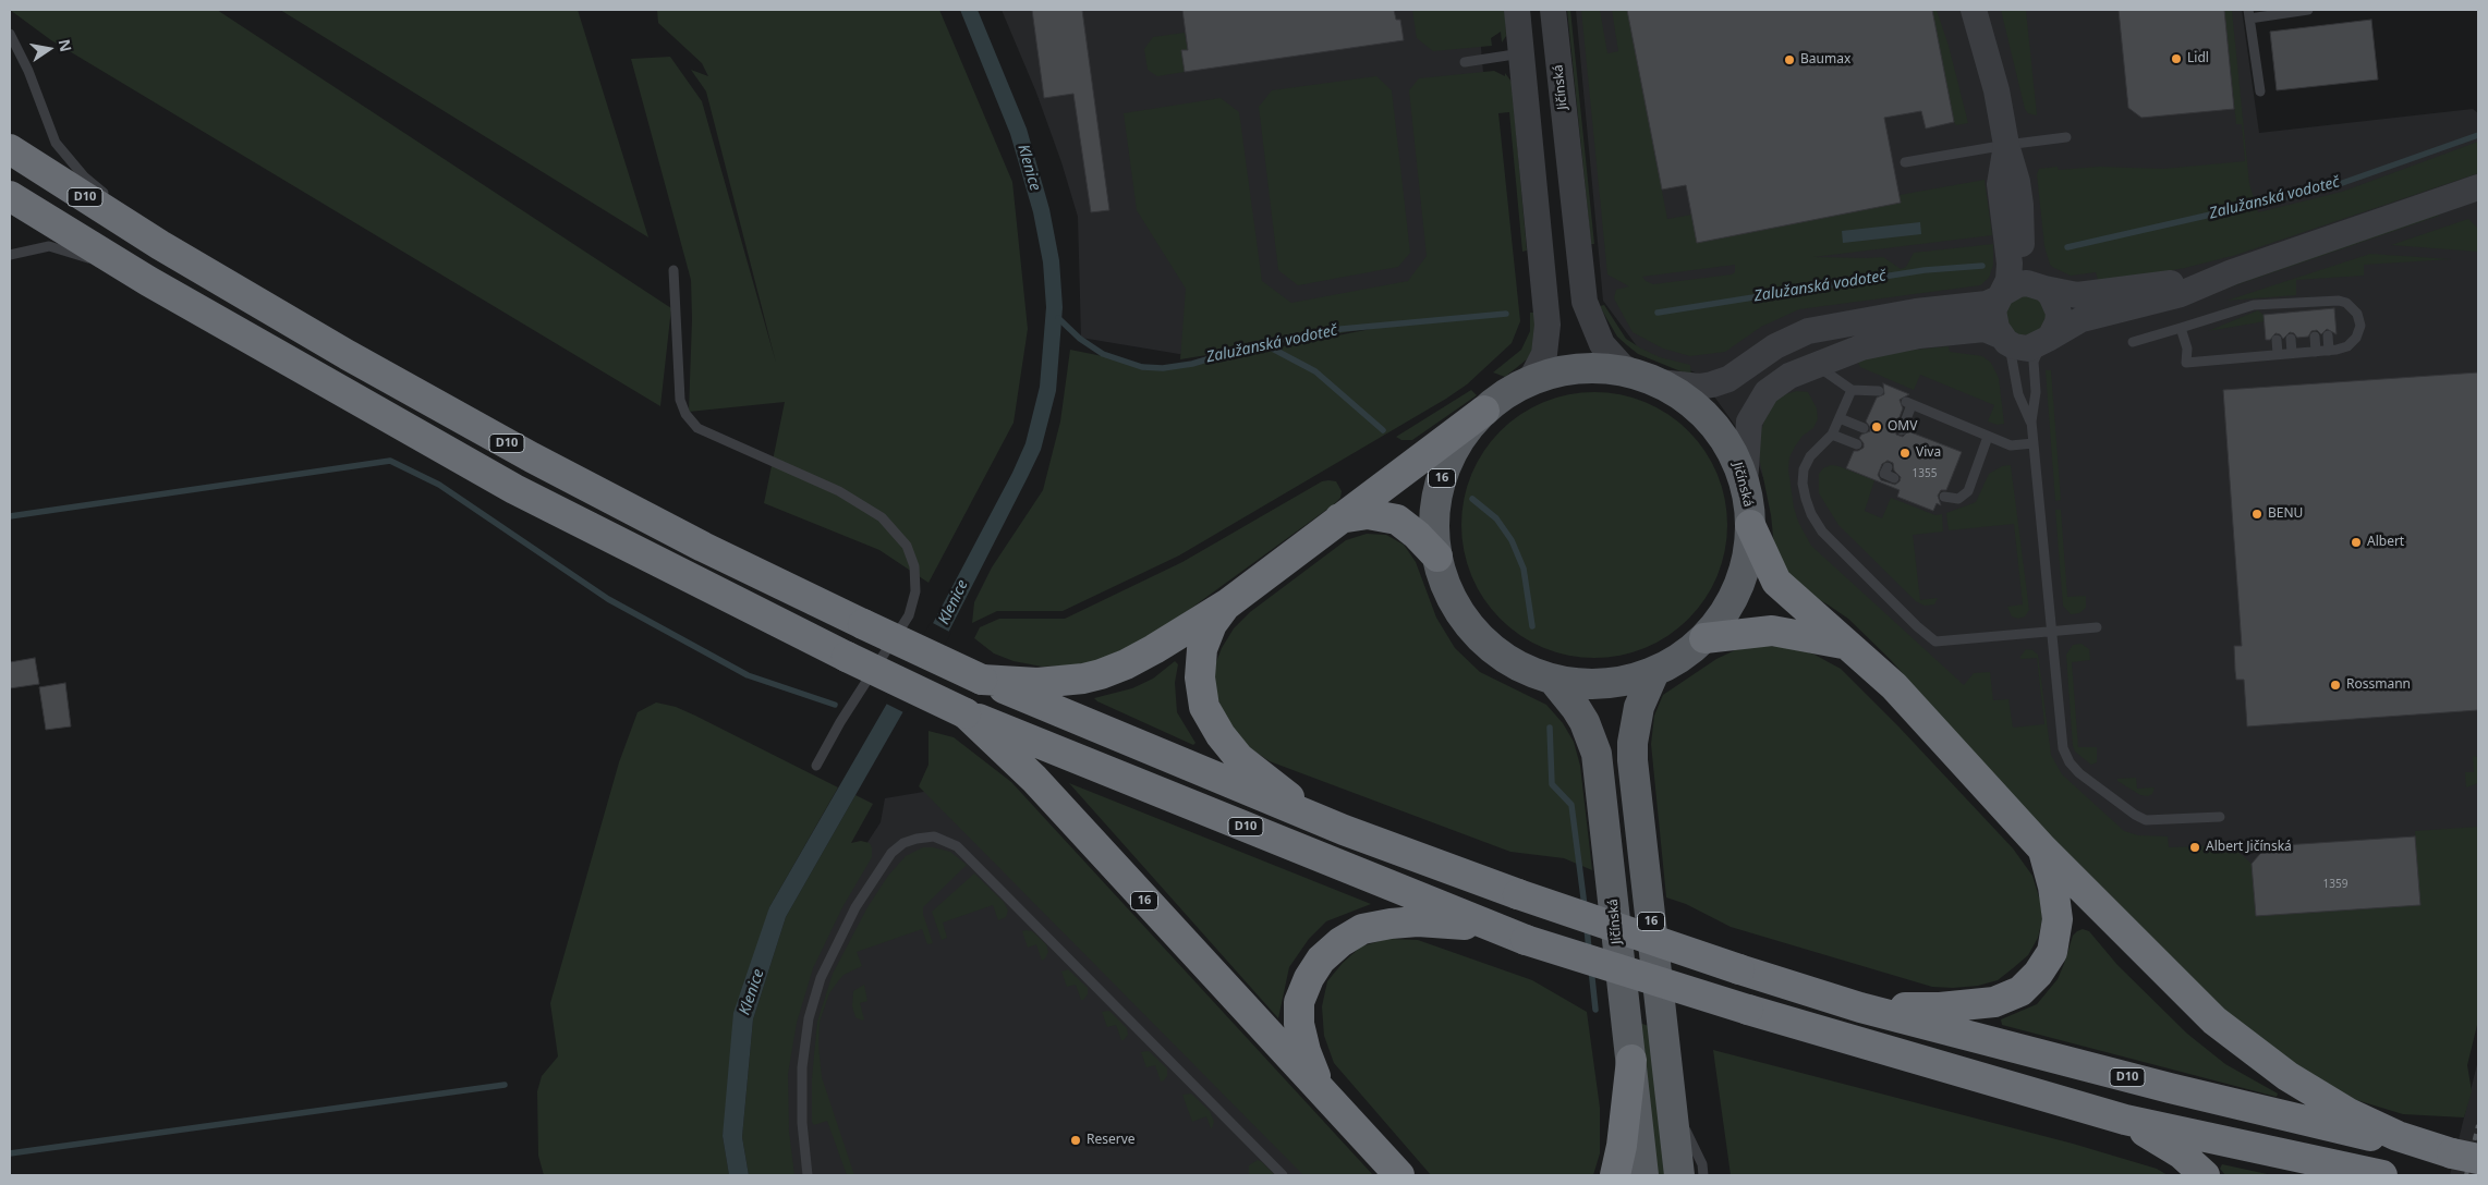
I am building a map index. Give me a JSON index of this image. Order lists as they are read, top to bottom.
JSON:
{
  "streets": {
    "highway": ["D10", "16"],
    "main road": ["Jičínská"]
  },
  "crossings": [
    ["Jičínská", "16"],
    ["D10", "16"]
  ],
  "water": ["Klenice", "Zalužanská vodoteč"],
  "places": [
    "Lidl",
    "Baumax",
    "OMV",
    "Viva",
    "BENU",
    "Albert",
    "Rossmann",
    "Albert Jičínská",
    "Reserve"
  ],
  "house_numbers": ["1355", "1359"],
  "north": "right"
}
